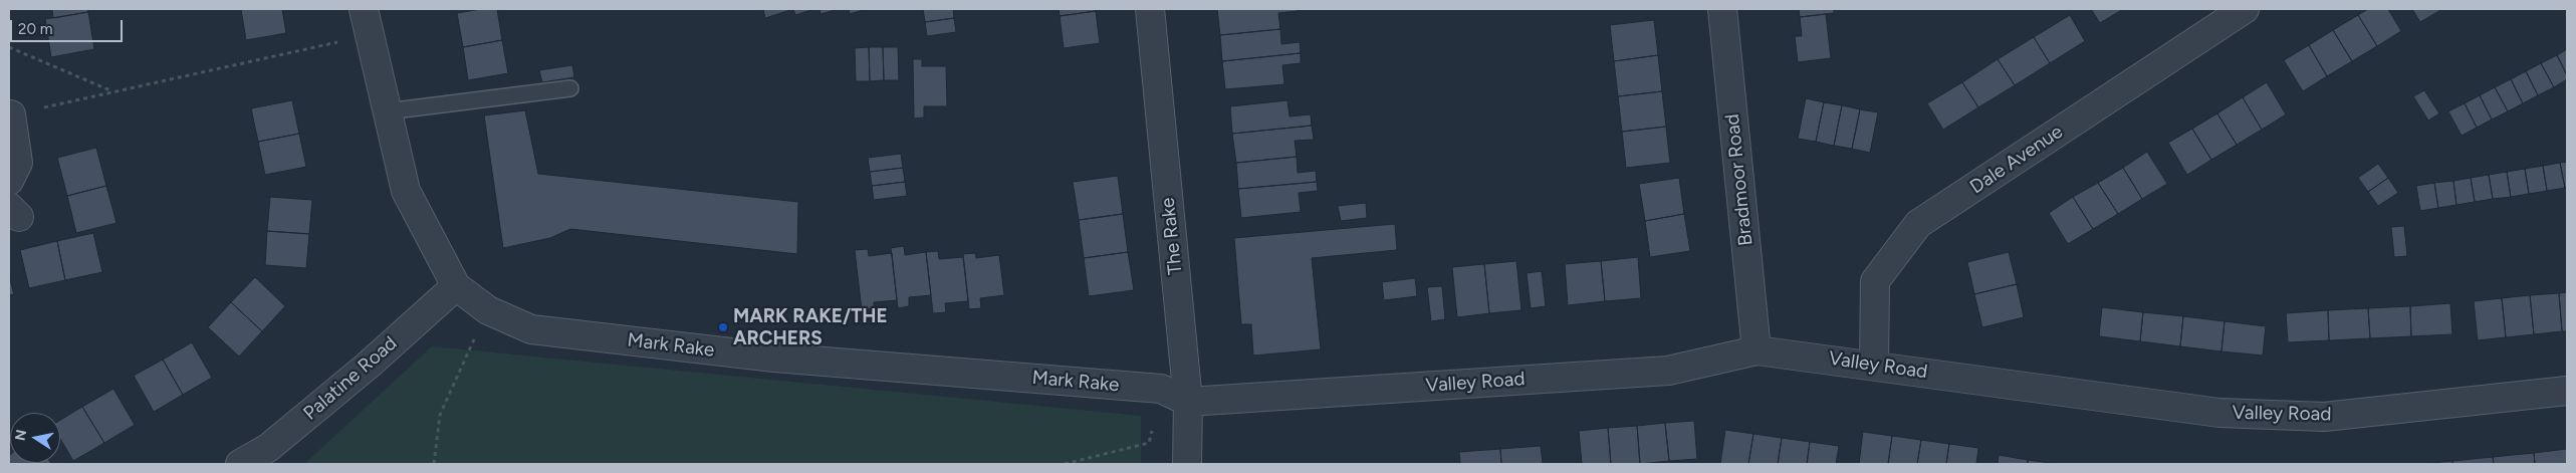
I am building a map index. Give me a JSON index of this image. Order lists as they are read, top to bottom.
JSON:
{
  "streets": {
    "street": [
      "Dale Avenue",
      "Bradmoor Road",
      "The Rake",
      "Mark Rake",
      "Valley Road",
      "Palatine Road"
    ]
  },
  "crossings": [
    ["Dale Avenue", "Valley Road"],
    ["Bradmoor Road", "Valley Road"],
    ["The Rake", "Mark Rake"],
    ["The Rake", "Valley Road"],
    ["Mark Rake", "Valley Road"],
    ["Mark Rake", "Palatine Road"]
  ],
  "places": ["MARK RAKE/THE ARCHERS"],
  "scale_bar": "20 m",
  "north": "left"
}
